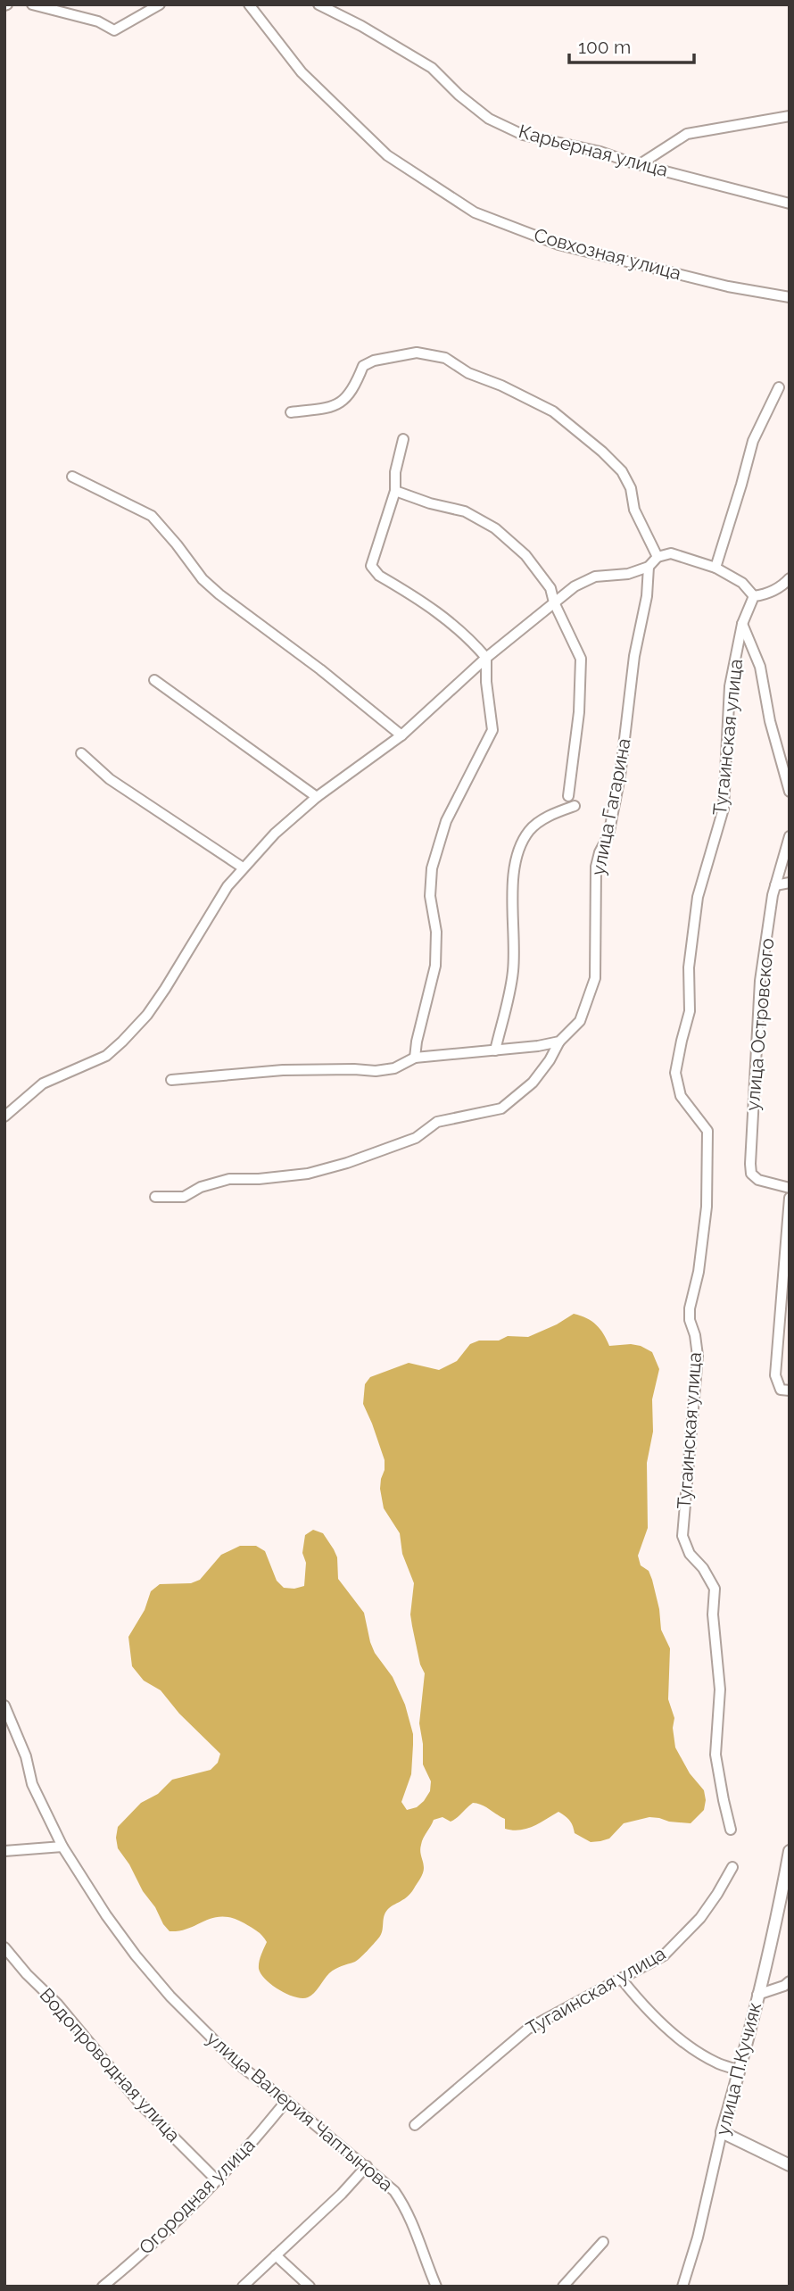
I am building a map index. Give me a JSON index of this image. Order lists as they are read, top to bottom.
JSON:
{
  "streets": {
    "street": [
      "Карьерная улица",
      "Совхозная улица",
      "Тугаинская улица",
      "улица Гагарина",
      "улица Островского",
      "Водопроводная улица",
      "улица П.Кучияк",
      "улица Валерия Чаптынова",
      "Огородная улица"
    ]
  },
  "crossings": [
    ["Водопроводная улица", "Огородная улица"],
    ["улица Валерия Чаптынова", "Огородная улица"]
  ],
  "scale_bar": "100 m"
}
